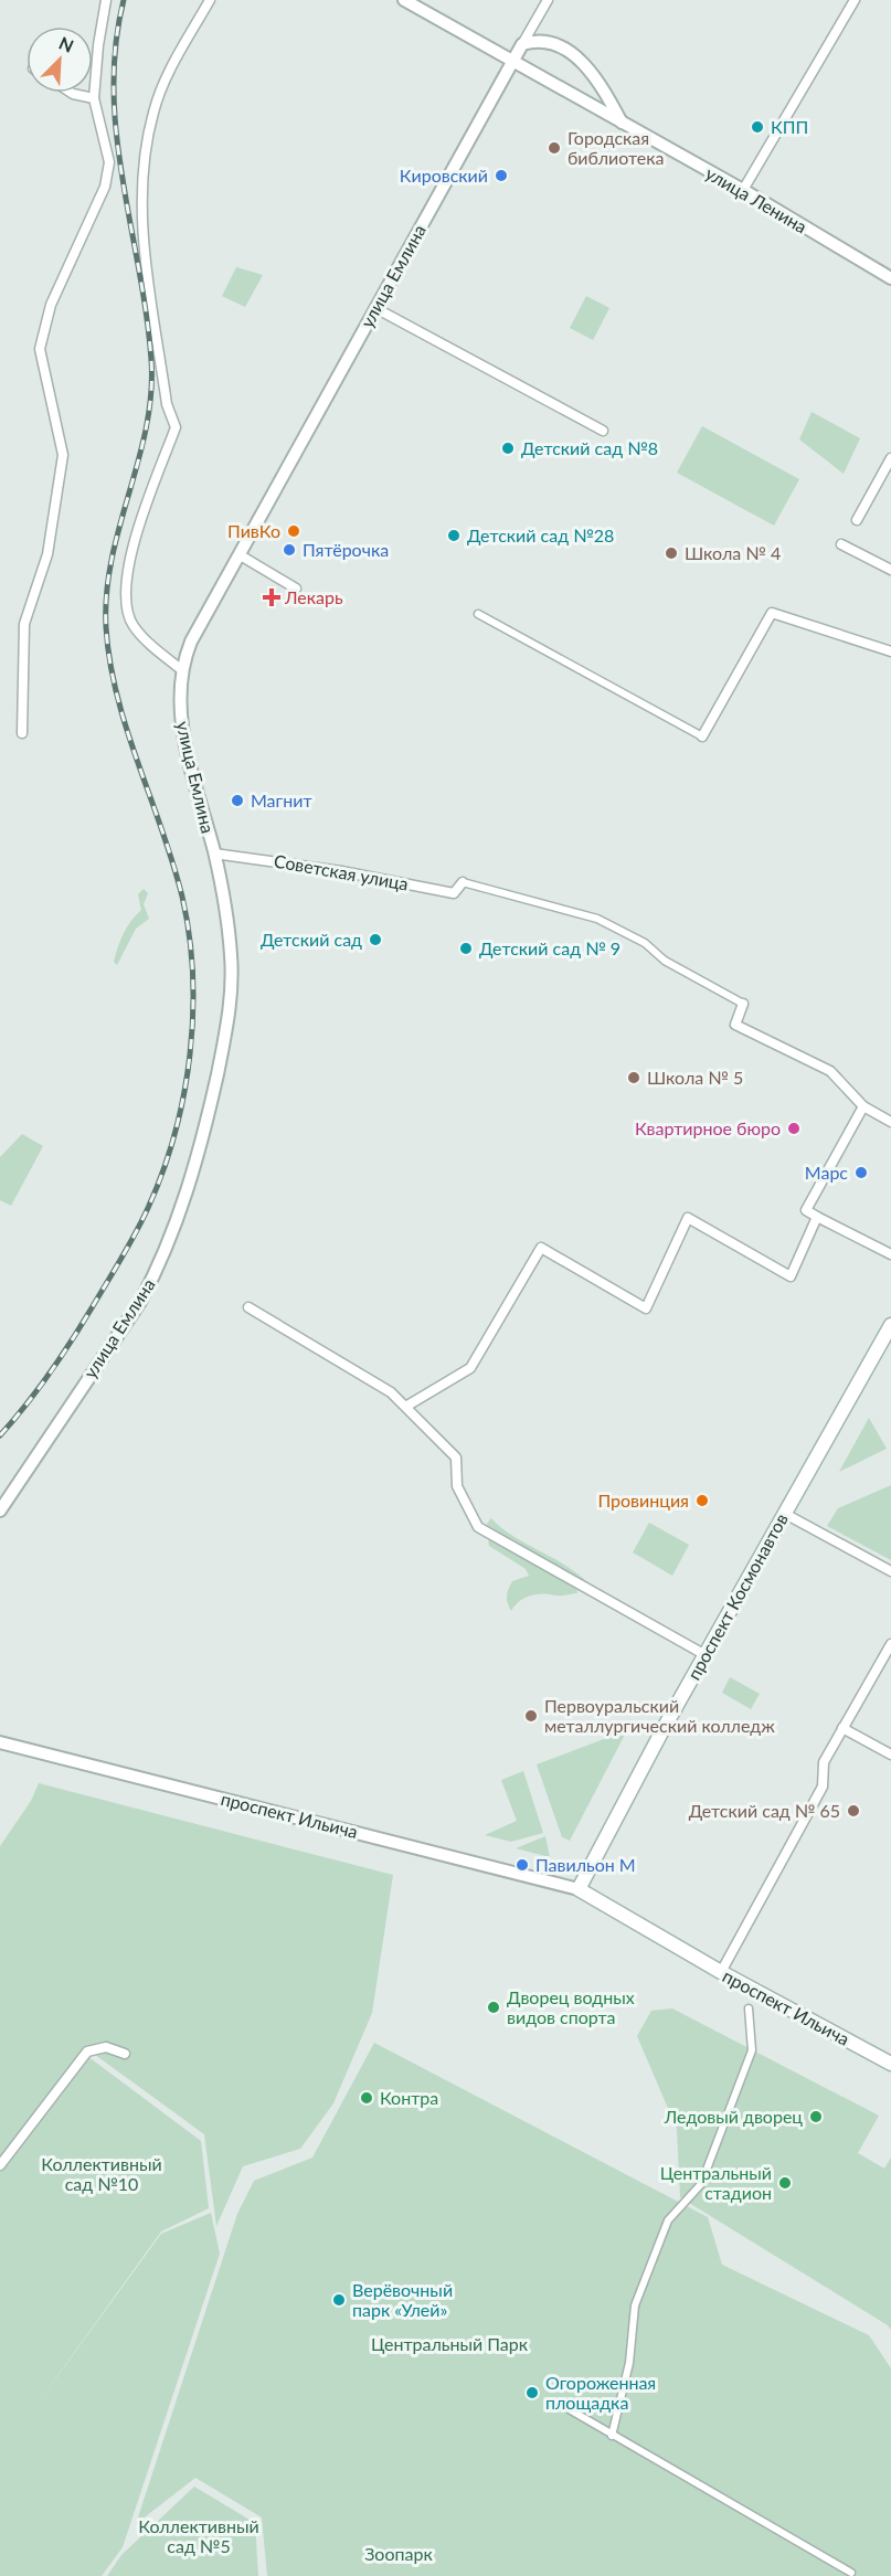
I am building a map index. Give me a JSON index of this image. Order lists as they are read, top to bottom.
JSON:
{
  "streets": {
    "main road": ["проспект Космонавтов", "проспект Ильича"],
    "street": ["улица Ленина", "улица Емлина", "Советская улица"]
  },
  "crossings": [
    ["улица Ленина", "улица Емлина"],
    ["улица Емлина", "Советская улица"],
    ["проспект Космонавтов", "проспект Ильича"]
  ],
  "parks": [
    "Коллективный сад №10",
    "Центральный Парк",
    "Коллективный сад №5",
    "Зоопарк"
  ],
  "places": {
    "other": [
      "КПП",
      "Городская библиотека",
      "Кировский",
      "Детский сад №8",
      "ПивКо",
      "Детский сад №28",
      "Пятёрочка",
      "Школа № 4",
      "Магнит",
      "Детский сад",
      "Детский сад № 9",
      "Школа № 5",
      "Квартирное бюро",
      "Марс",
      "Провинция",
      "Первоуральский металлургический колледж",
      "Детский сад № 65",
      "Павильон М",
      "Дворец водных видов спорта",
      "Контра",
      "Ледовый дворец",
      "Центральный стадион",
      "Верёвочный парк «Улей»",
      "Огороженная площадка"
    ],
    "health": ["Лекарь"]
  },
  "north": "top right"
}
